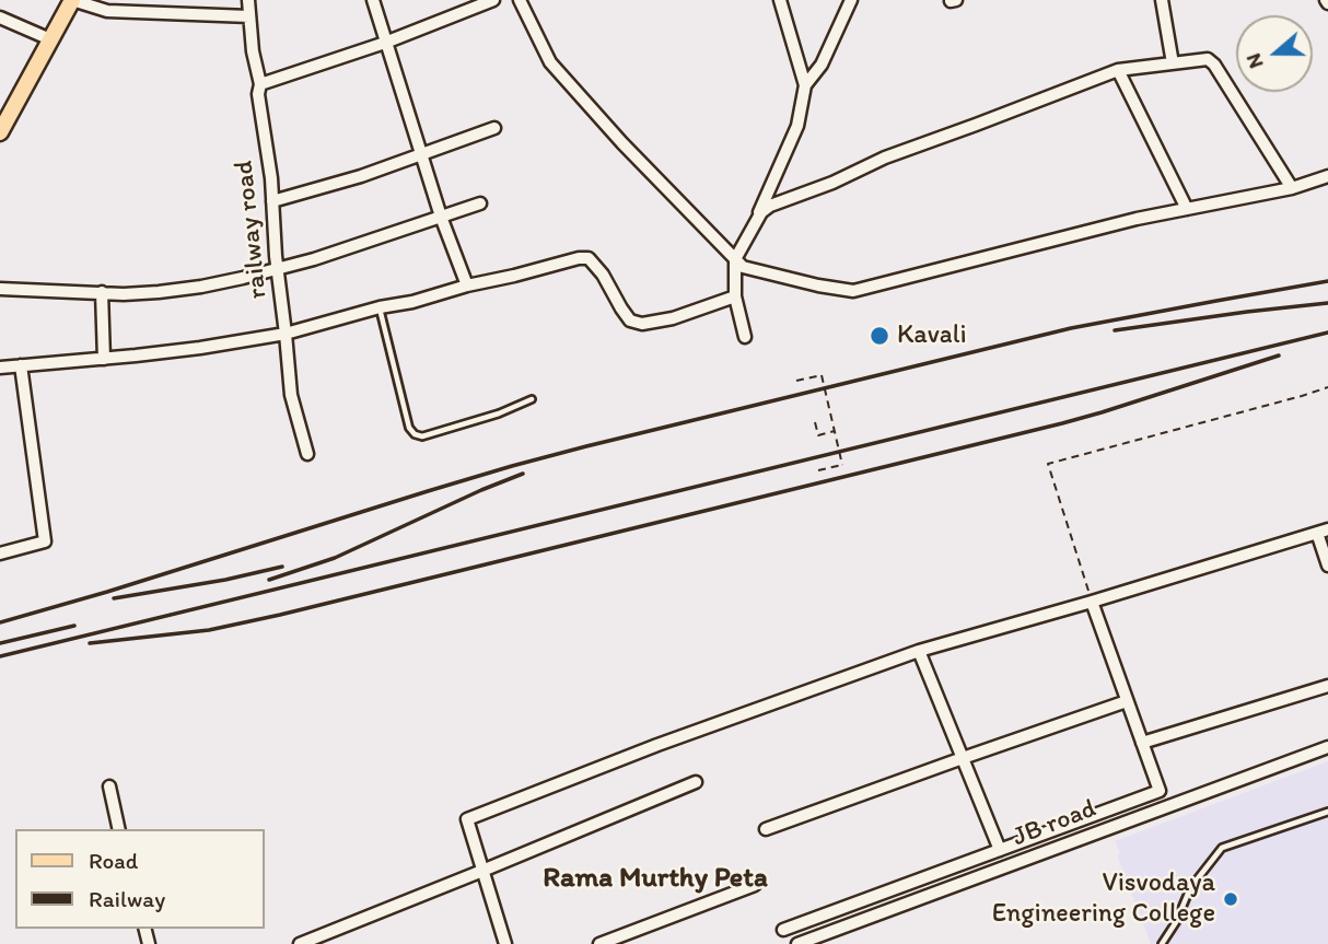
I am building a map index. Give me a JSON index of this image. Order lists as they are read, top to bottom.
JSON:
{
  "streets": {
    "street": ["railway road", "JB road"]
  },
  "districts": ["Rama Murthy Peta"],
  "places": ["Kavali", "Visvodaya Engineering College"],
  "legend": ["Road", "Railway"],
  "north": "left"
}
